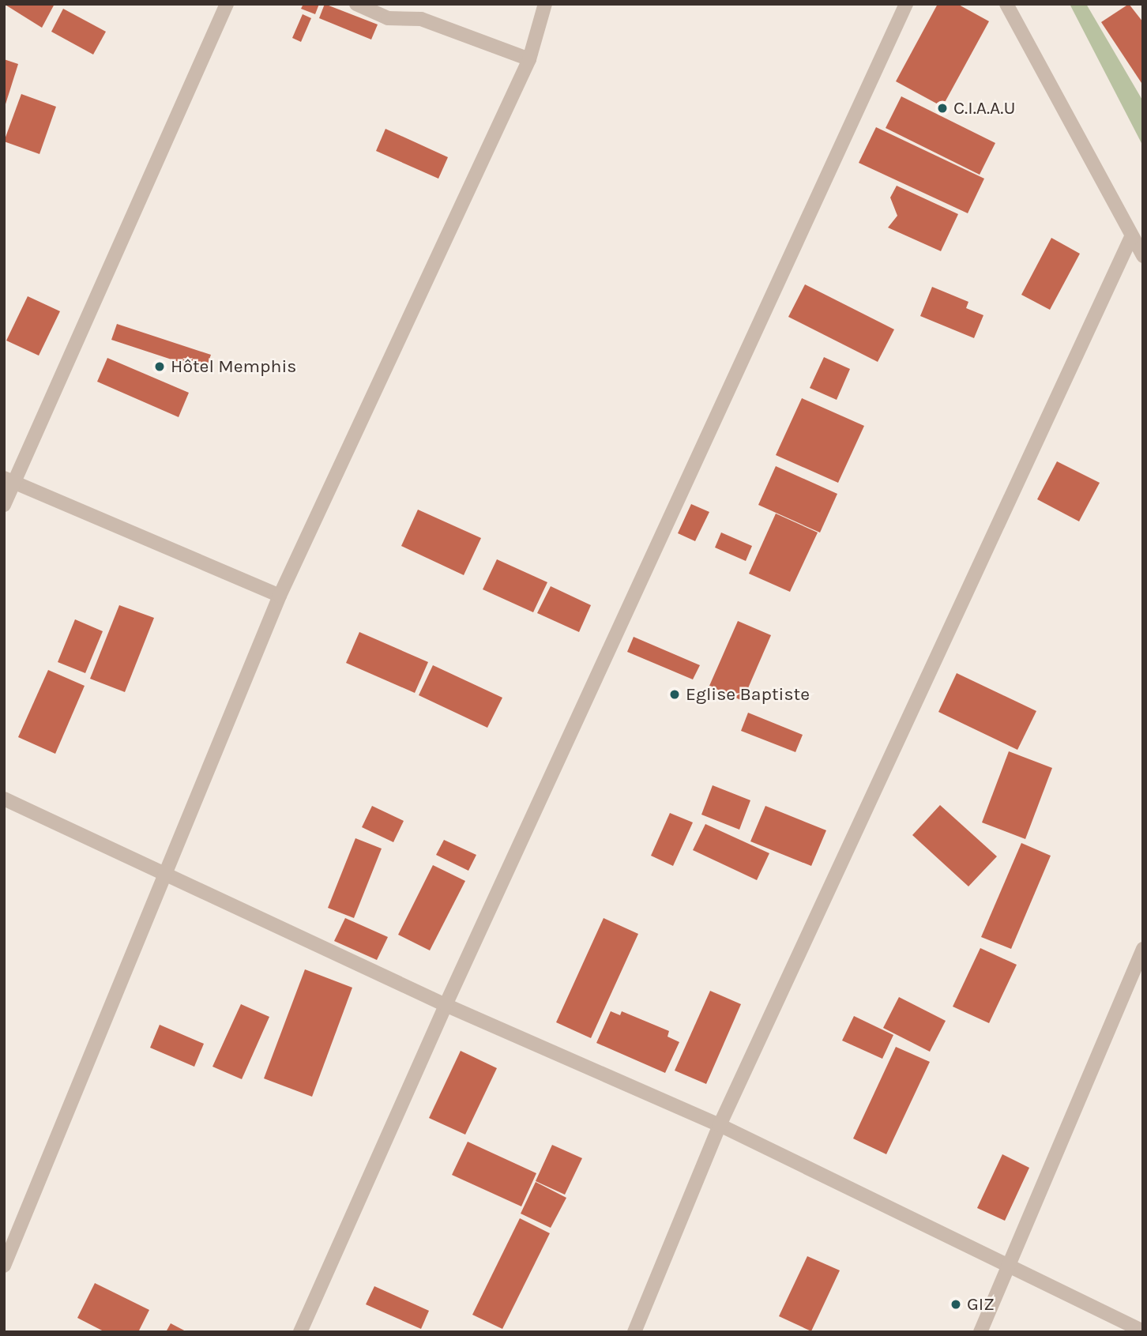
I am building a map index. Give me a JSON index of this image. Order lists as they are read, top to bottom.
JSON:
{
  "places": [
    "C.I.A.A.U",
    "Hôtel Memphis",
    "Eglise Baptiste",
    "GIZ"
  ]
}
